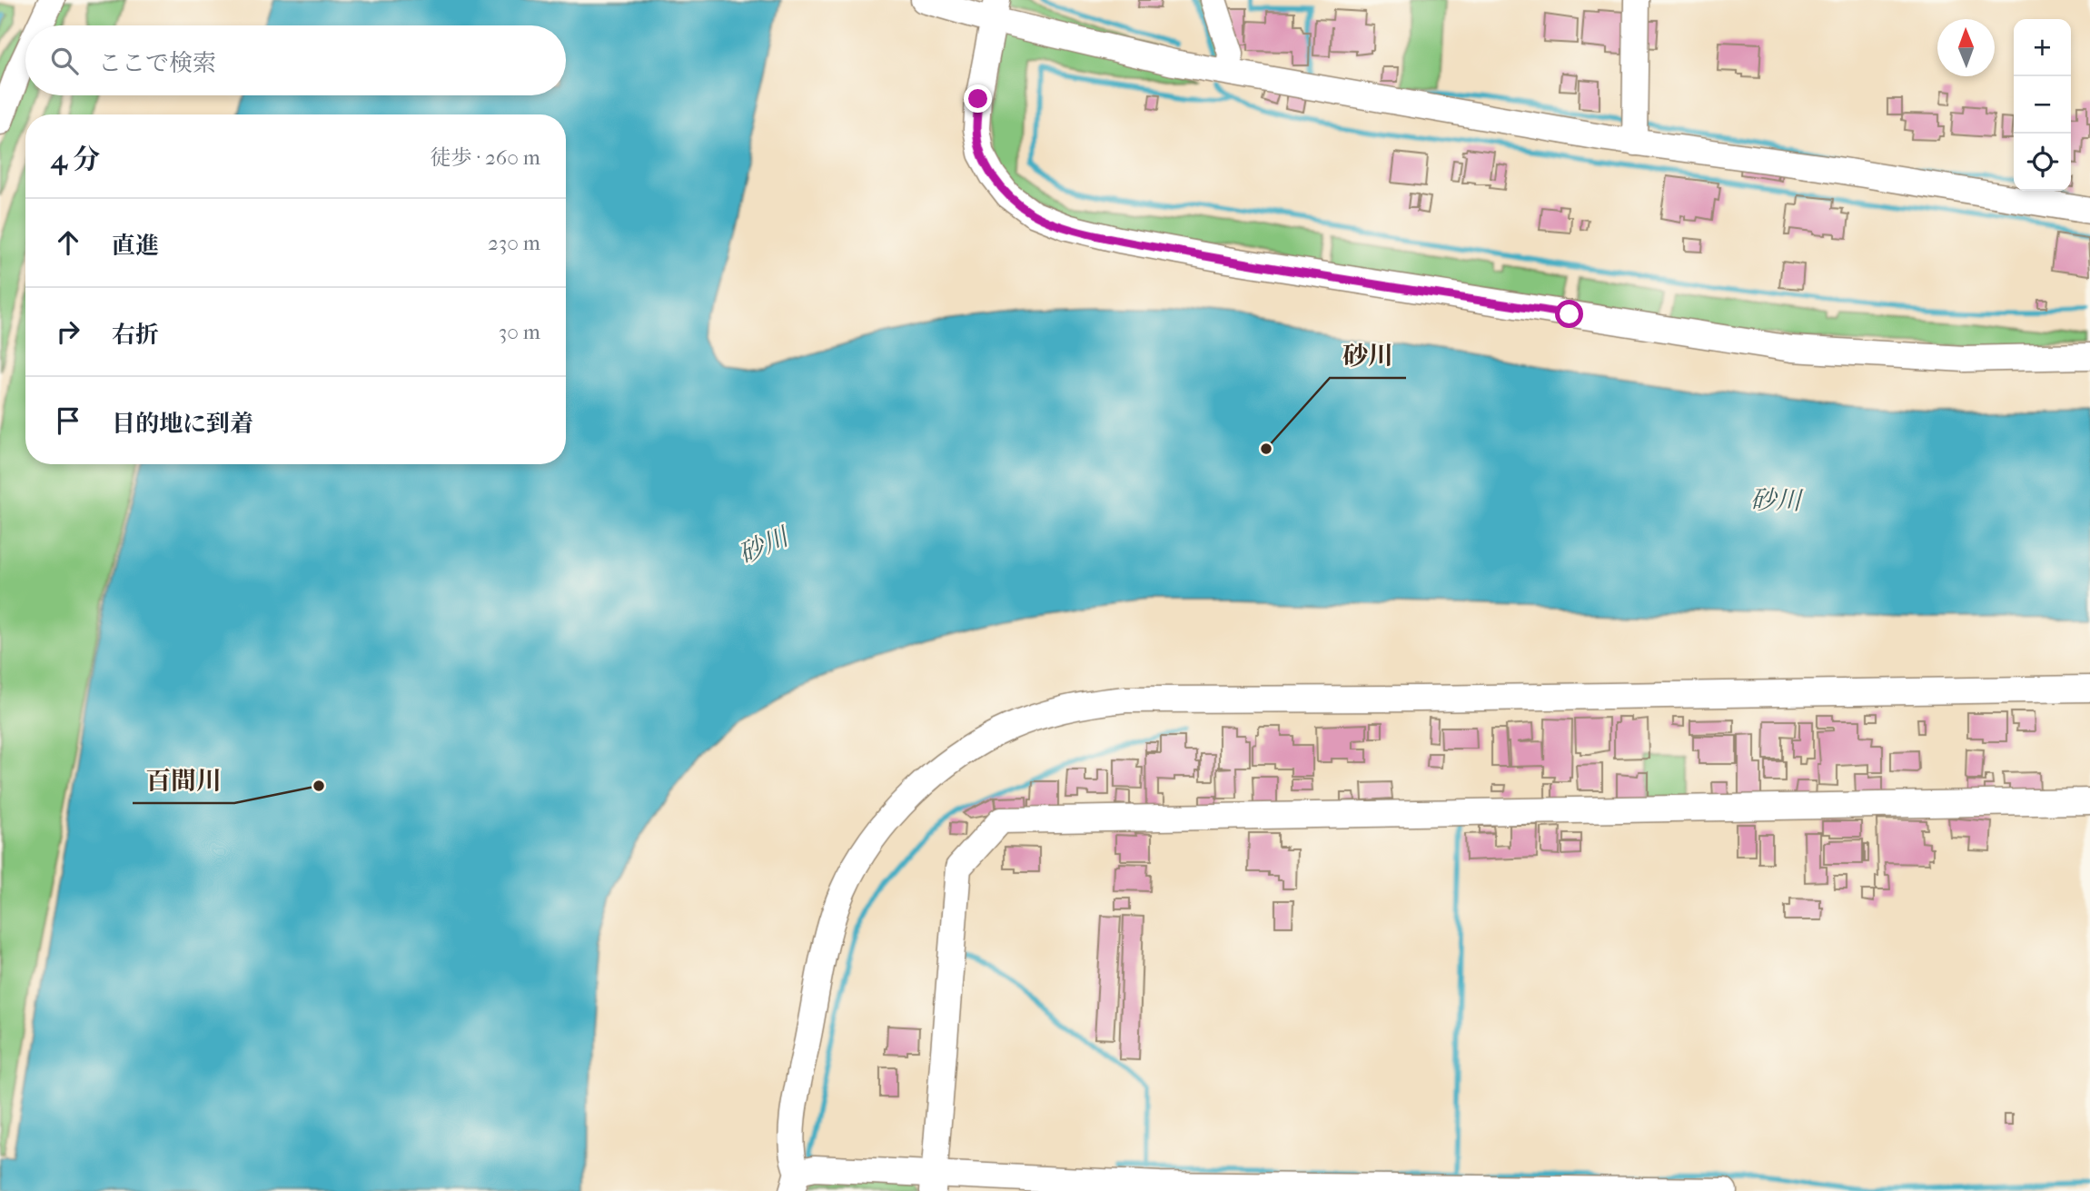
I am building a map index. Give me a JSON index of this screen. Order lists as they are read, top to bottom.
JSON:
{
  "water": ["砂川"],
  "places": ["砂川", "百間川"],
  "north": "top",
  "page": {
    "map_buttons": ["+", "−"],
    "search": "ここで検索",
    "heading": ["4 分", "徒歩 · 260 m"],
    "list": [
      ["直進", "230 m"],
      ["右折", "30 m"],
      "目的地に到着"
    ]
  }
}
